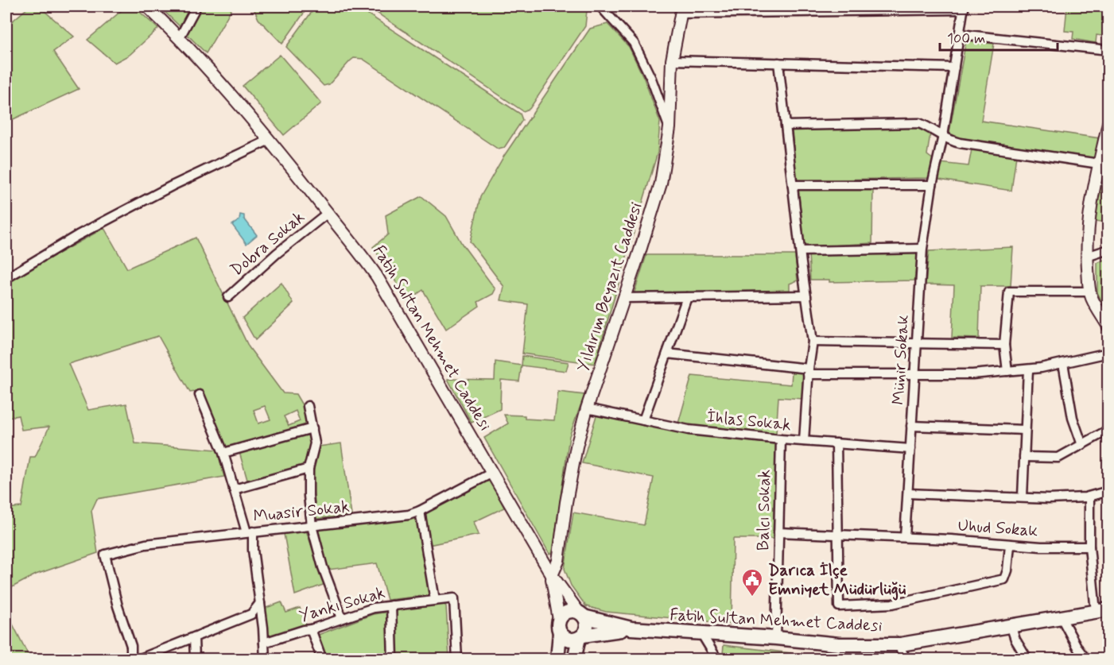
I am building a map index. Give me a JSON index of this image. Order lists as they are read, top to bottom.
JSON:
{
  "streets": {
    "main road": ["Fatih Sultan Mehmet Caddesi"],
    "street": [
      "Dobra Sokak",
      "Yıldırım Beyazıt Caddesi",
      "Münir Sokak",
      "İhlas Sokak",
      "Balcı Sokak",
      "Muasir Sokak",
      "Uhud Sokak",
      "Yankı Sokak"
    ]
  },
  "crossings": [
    ["Dobra Sokak", "Fatih Sultan Mehmet Caddesi"],
    ["Yıldırım Beyazıt Caddesi", "Fatih Sultan Mehmet Caddesi"],
    ["Yıldırım Beyazıt Caddesi", "İhlas Sokak"],
    ["Fatih Sultan Mehmet Caddesi", "Balcı Sokak"],
    ["Fatih Sultan Mehmet Caddesi", "Muasir Sokak"],
    ["Münir Sokak", "İhlas Sokak"],
    ["Münir Sokak", "Uhud Sokak"],
    ["İhlas Sokak", "Balcı Sokak"]
  ],
  "places": {
    "public building": ["Darıca İlçe Emniyet Müdürlüğü"]
  },
  "scale_bar": "100 m"
}
